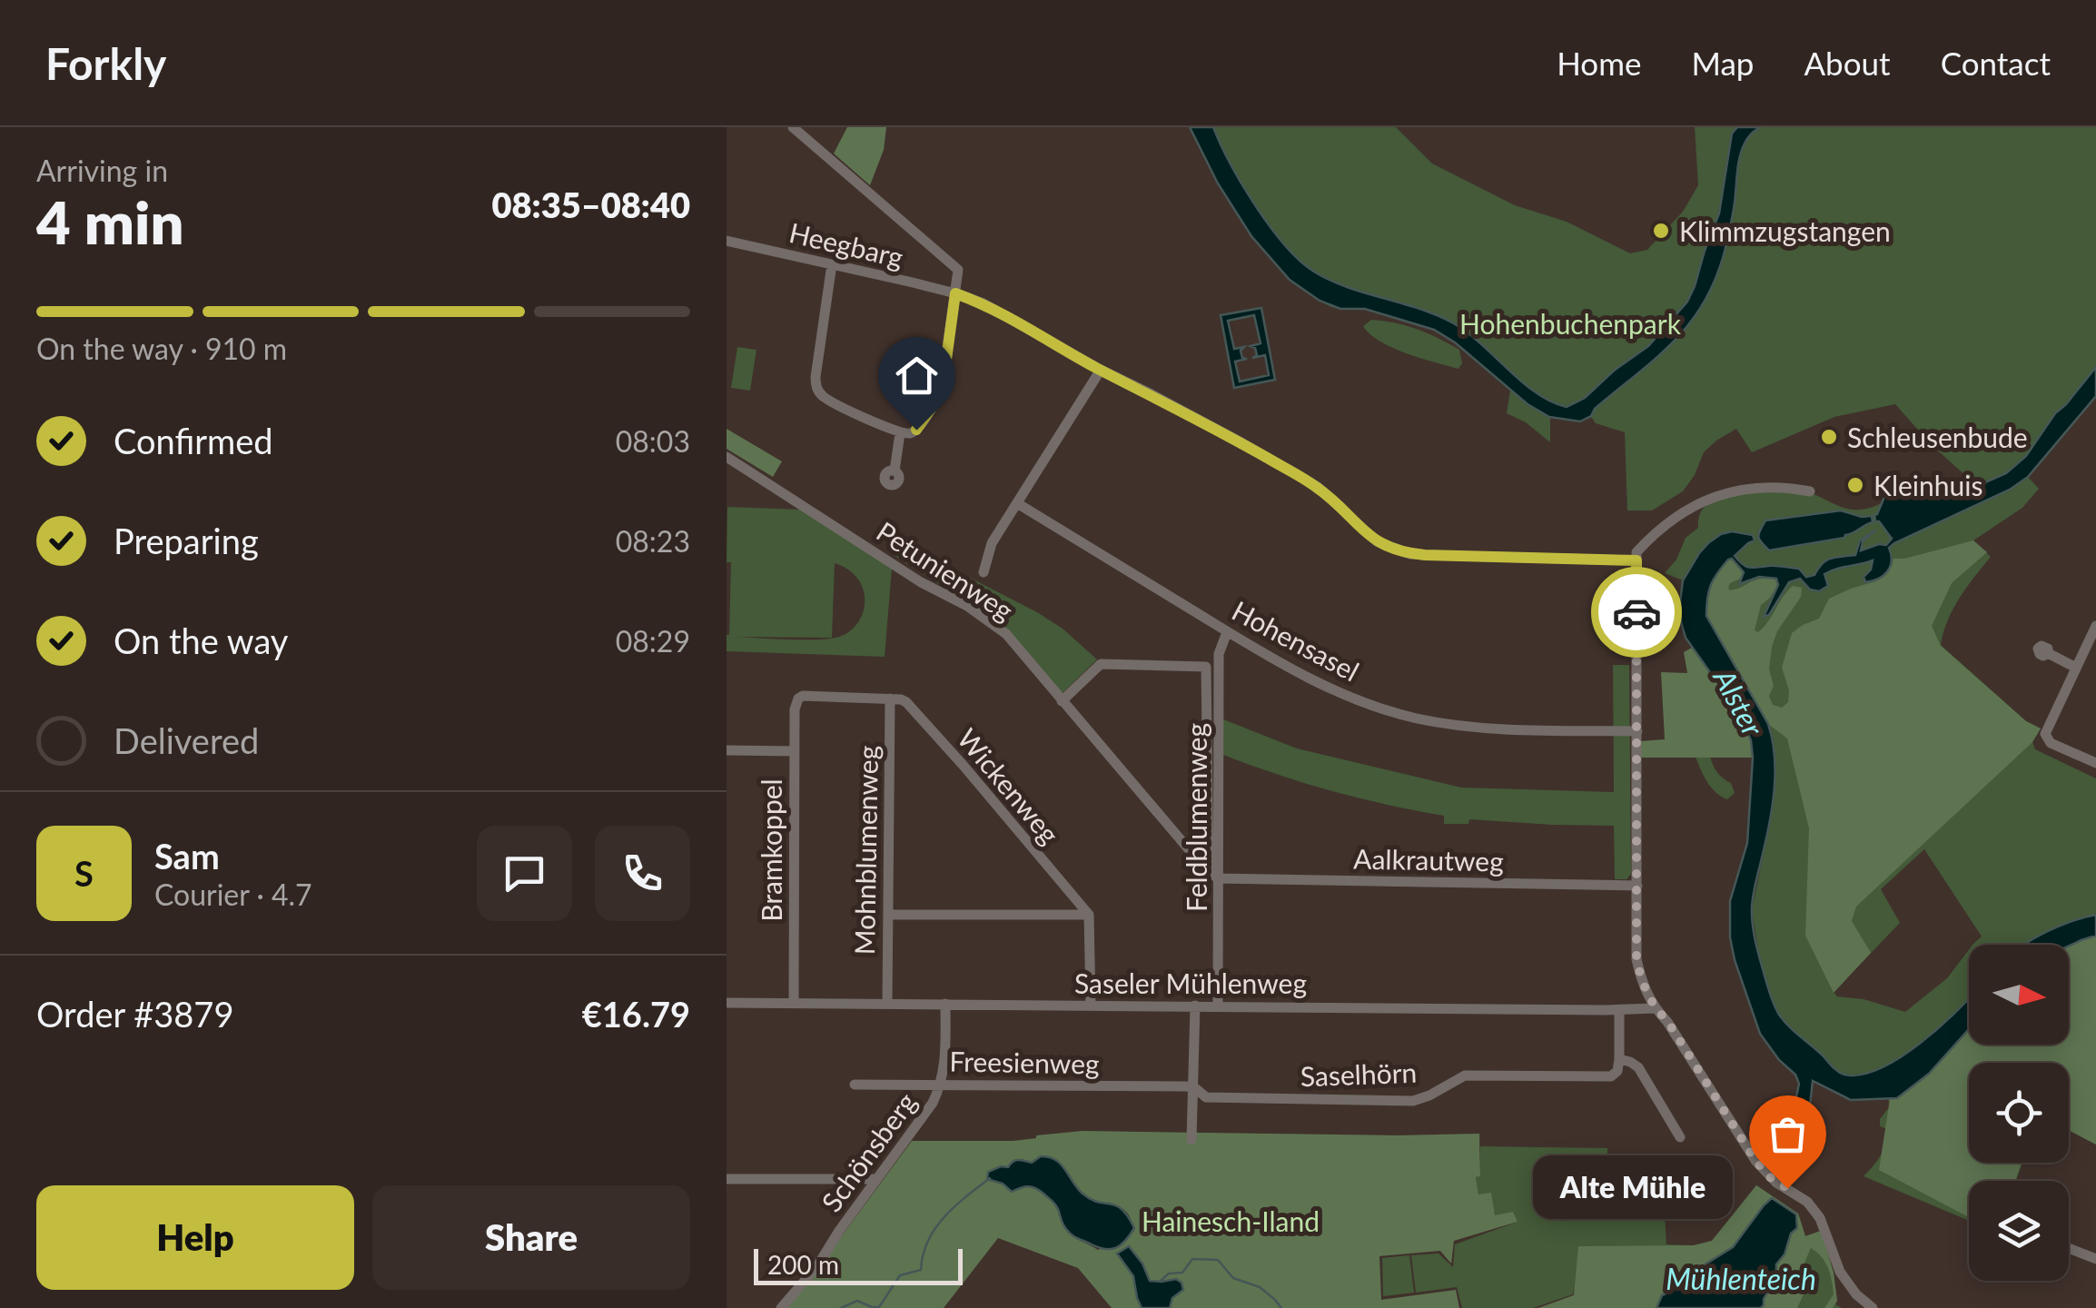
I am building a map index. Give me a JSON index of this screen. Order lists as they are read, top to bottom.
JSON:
{
  "streets": {
    "street": [
      "Heegbarg",
      "Petunienweg",
      "Hohensasel",
      "Wickenweg",
      "Feldblumenweg",
      "Bramkoppel",
      "Mohnblumenweg",
      "Aalkrautweg",
      "Saseler Mühlenweg",
      "Freesienweg",
      "Saselhörn",
      "Schönsberg"
    ]
  },
  "crossings": [
    ["Petunienweg", "Feldblumenweg"],
    ["Petunienweg", "Aalkrautweg"],
    ["Hohensasel", "Feldblumenweg"],
    ["Wickenweg", "Bramkoppel"],
    ["Wickenweg", "Mohnblumenweg"],
    ["Feldblumenweg", "Aalkrautweg"],
    ["Feldblumenweg", "Saseler Mühlenweg"],
    ["Bramkoppel", "Mohnblumenweg"],
    ["Bramkoppel", "Saseler Mühlenweg"],
    ["Mohnblumenweg", "Saseler Mühlenweg"],
    ["Saseler Mühlenweg", "Schönsberg"],
    ["Freesienweg", "Saselhörn"],
    ["Freesienweg", "Schönsberg"]
  ],
  "water": ["Alster", "Mühlenteich"],
  "parks": ["Hohenbuchenpark", "Hainesch-Iland"],
  "places": [
    "Klimmzugstangen",
    "Schleusenbude",
    "Kleinhuis",
    "Alte Mühle"
  ],
  "scale_bar": "200 m",
  "north": "right",
  "page": {
    "header": "Forkly",
    "nav": [
      "Home",
      "Map",
      "About",
      "Contact"
    ],
    "heading": ["4 min", "Arriving in", "08:35–08:40"],
    "panel": [
      "Sam",
      "Courier · 4.7",
      "Order #3879",
      "€16.79"
    ],
    "bar": "On the way · 910 m",
    "list": [
      ["Confirmed", "08:03"],
      ["Preparing", "08:23"],
      ["On the way", "08:29"],
      "Delivered"
    ],
    "round": "S",
    "bubble": "Alte Mühle",
    "buttons": ["Help", "Share"],
    "scale": "200 m"
  }
}
